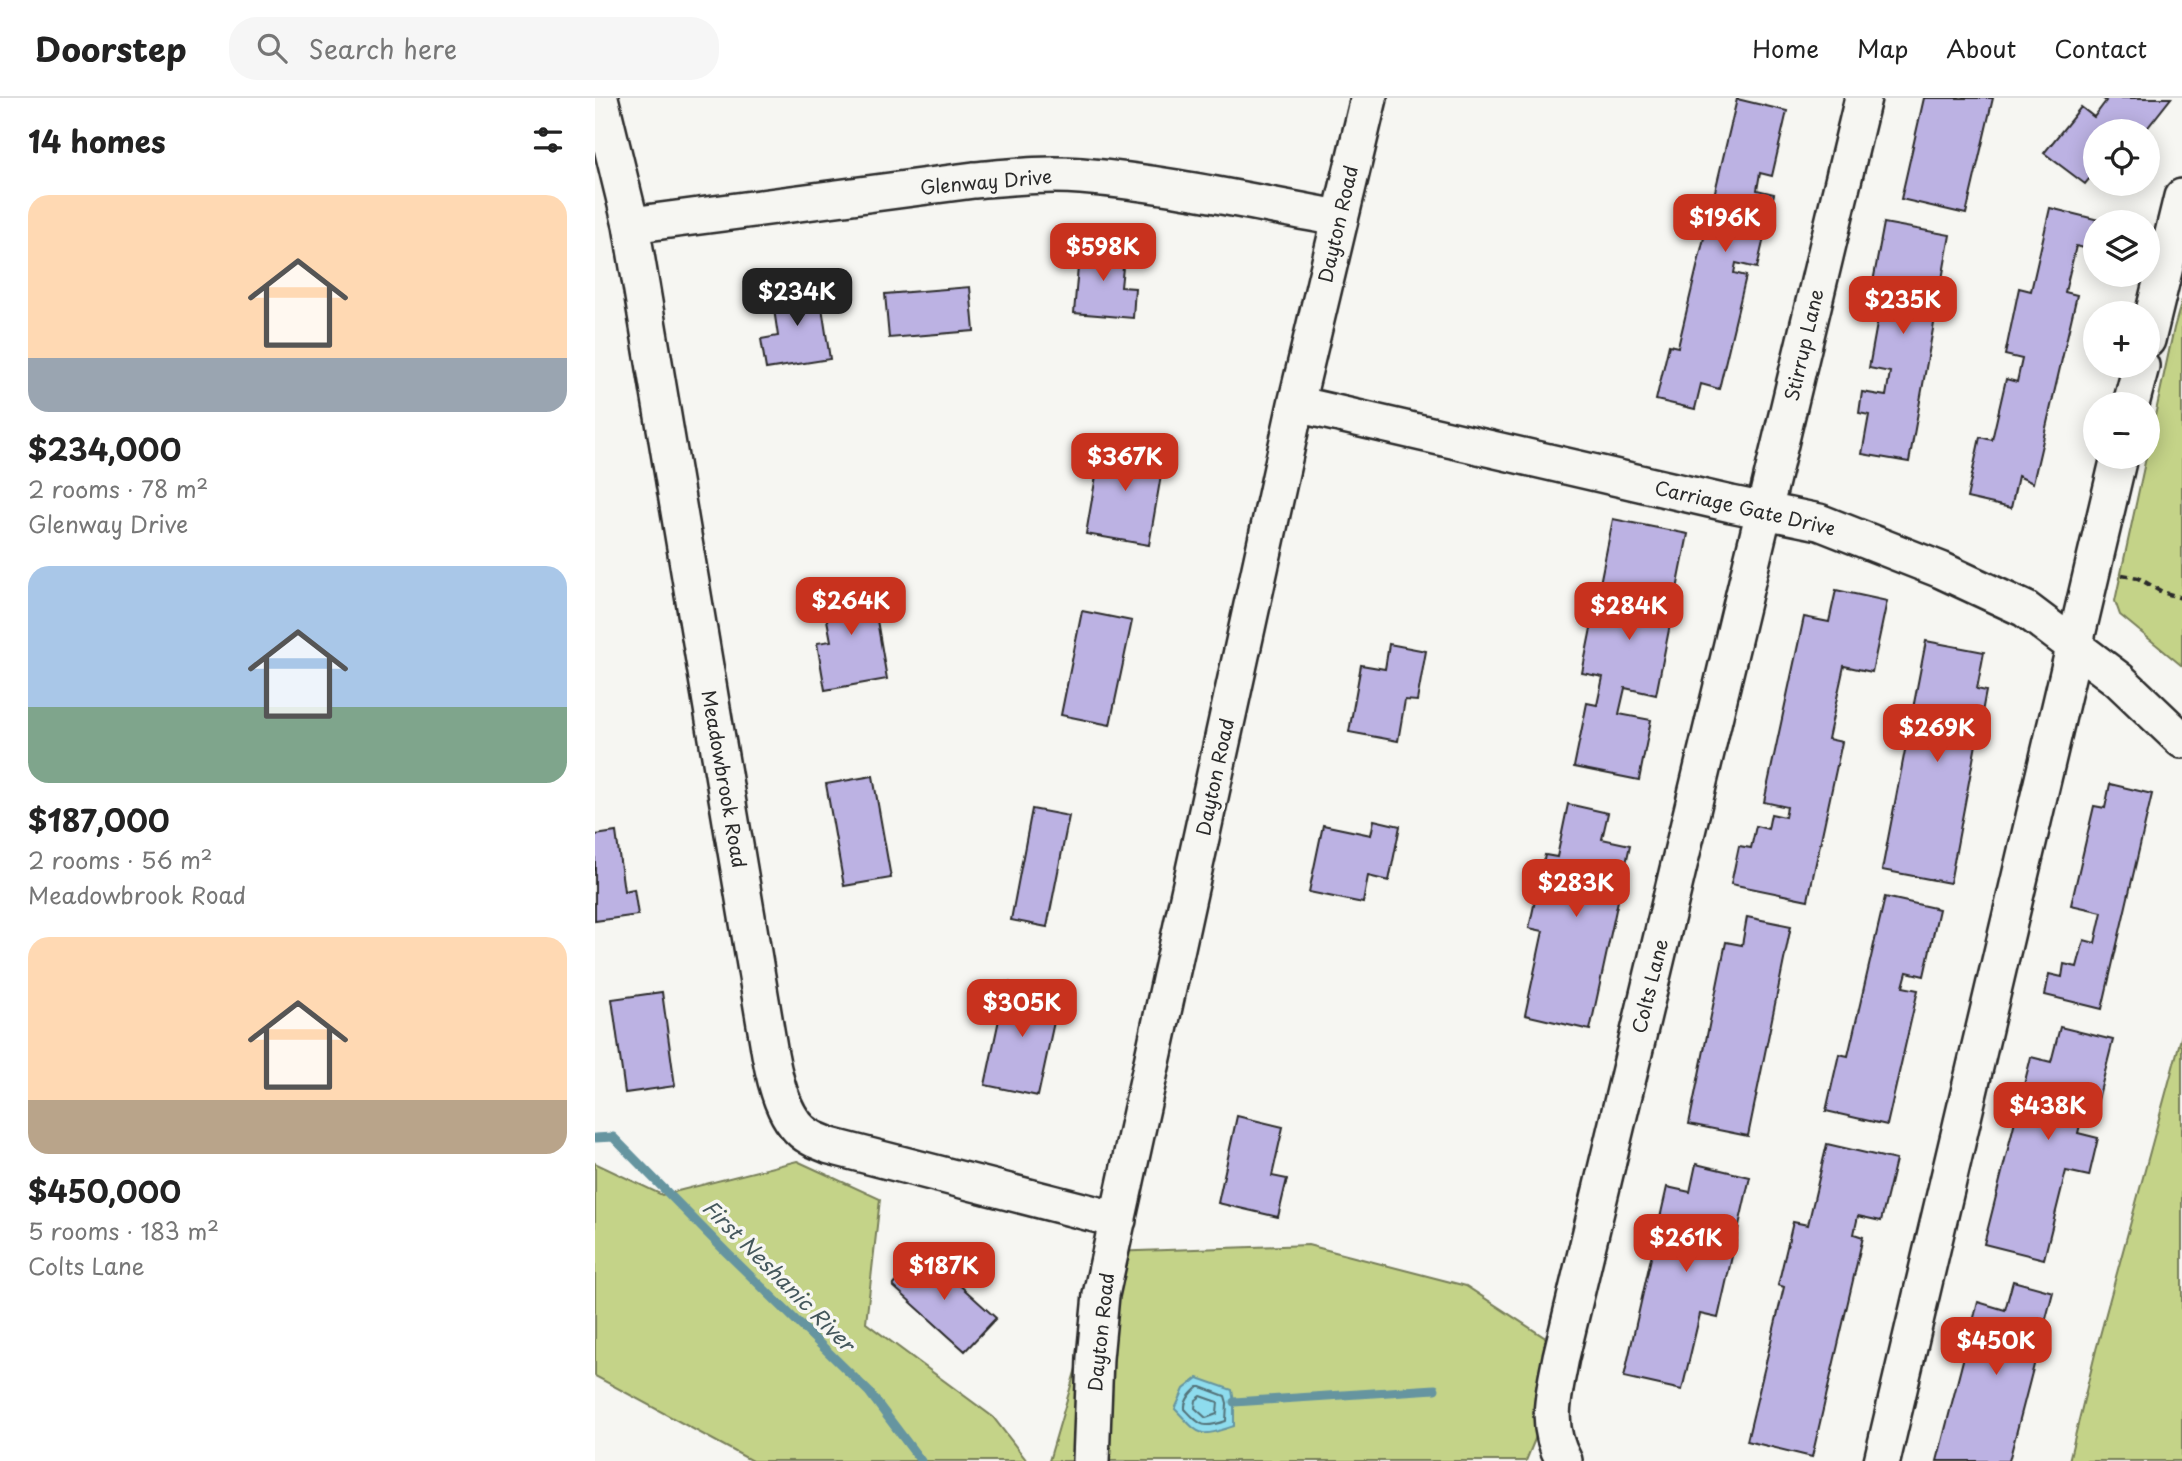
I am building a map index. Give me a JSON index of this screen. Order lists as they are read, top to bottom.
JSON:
{
  "streets": {
    "street": [
      "Glenway Drive",
      "Dayton Road",
      "Stirrup Lane",
      "Carriage Gate Drive",
      "Meadowbrook Road",
      "Colts Lane"
    ]
  },
  "crossings": [
    ["Glenway Drive", "Dayton Road"],
    ["Glenway Drive", "Meadowbrook Road"],
    ["Dayton Road", "Carriage Gate Drive"],
    ["Dayton Road", "Meadowbrook Road"],
    ["Stirrup Lane", "Carriage Gate Drive"],
    ["Stirrup Lane", "Colts Lane"],
    ["Carriage Gate Drive", "Colts Lane"]
  ],
  "water": ["First Neshanic River"],
  "page": {
    "header": "Doorstep",
    "search": "Search here",
    "nav": [
      "Home",
      "Map",
      "About",
      "Contact"
    ],
    "heading": "14 homes",
    "map_buttons": ["+", "−"],
    "list": [
      {
        "name": "$234,000",
        "note": "2 rooms · 78 m² · Glenway Drive"
      },
      {
        "name": "$187,000",
        "note": "2 rooms · 56 m² · Meadowbrook Road"
      },
      {
        "name": "$450,000",
        "note": "5 rooms · 183 m² · Colts Lane"
      }
    ],
    "price": [
      "$196K",
      "$598K",
      "$234K",
      "$235K",
      "$367K",
      "$264K",
      "$284K",
      "$269K",
      "$283K",
      "$305K",
      "$438K",
      "$261K",
      "$187K",
      "$450K"
    ]
  }
}
